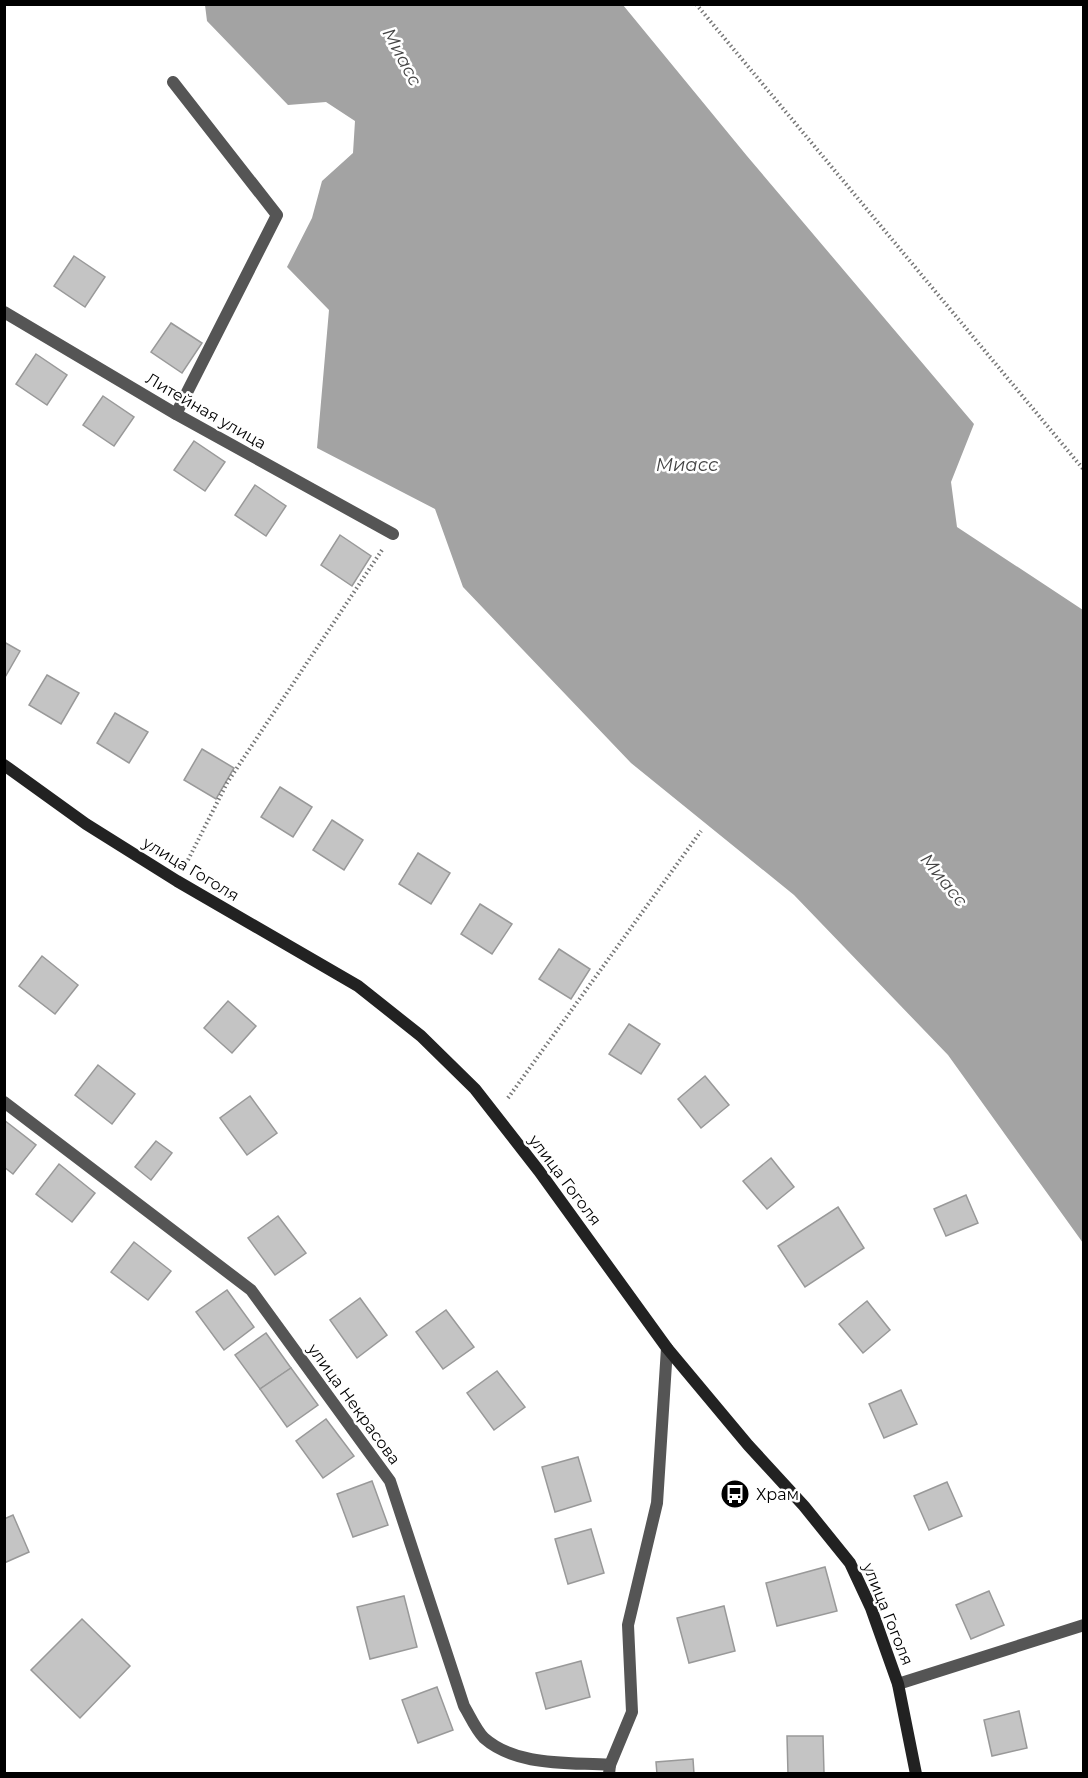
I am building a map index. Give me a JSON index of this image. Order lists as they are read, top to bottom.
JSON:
{
  "streets": {
    "street": ["Литейная улица", "улица Гоголя", "улица Некрасова"]
  },
  "water": ["Миасс"],
  "places": {
    "bus stop": ["Храм"]
  }
}
